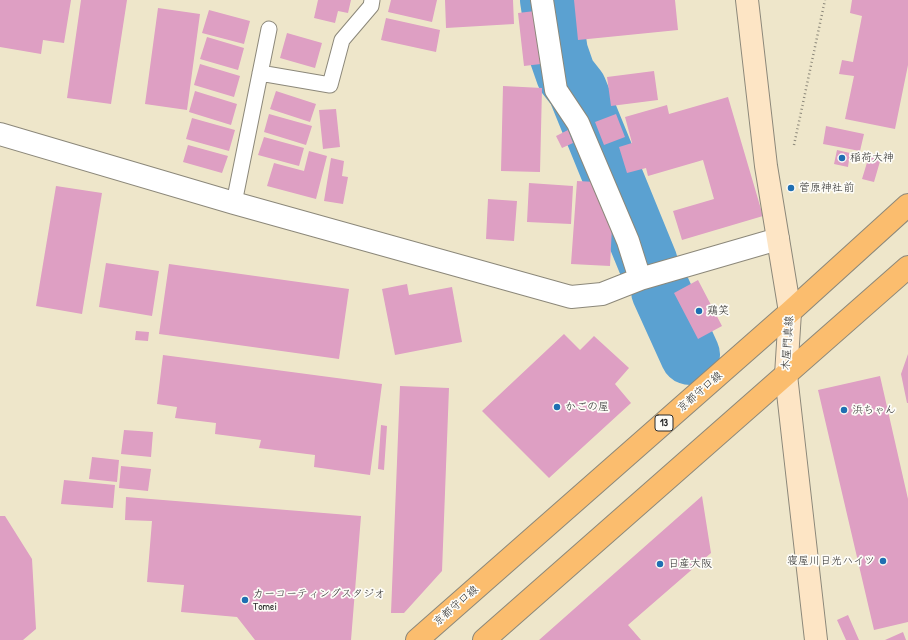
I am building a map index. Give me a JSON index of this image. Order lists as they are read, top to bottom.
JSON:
{
  "streets": {
    "main road": ["木屋門真線", "京都守口線", "13"]
  },
  "crossings": [
    ["木屋門真線", "京都守口線"]
  ],
  "places": [
    "稲荷大神",
    "菅原神社前",
    "鶏笑",
    "かごの屋",
    "浜ちゃん",
    "寝屋川日光ハイツ",
    "日産大阪",
    "カーコーティングスタジオ Tomei"
  ]
}
